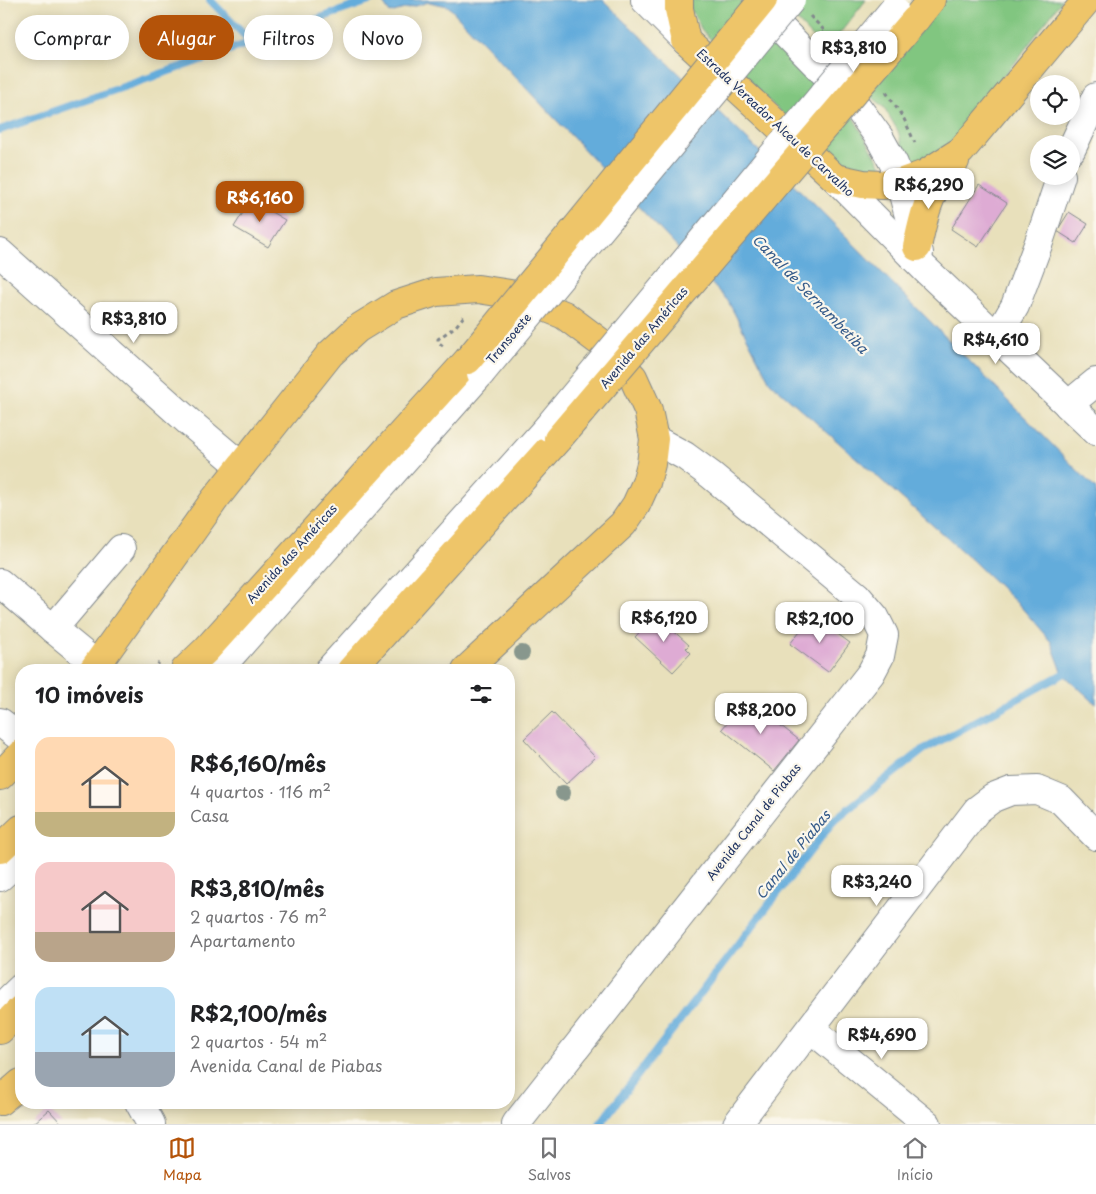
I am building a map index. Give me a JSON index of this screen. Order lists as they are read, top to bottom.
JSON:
{
  "streets": {
    "main road": ["Estrada Vereador Alceu de Carvalho", "Avenida das Américas"],
    "street": ["Transoeste", "Avenida Canal de Piabas"]
  },
  "crossings": [
    ["Avenida das Américas", "Transoeste"]
  ],
  "water": ["Canal de Sernambetiba", "Canal de Piabas"],
  "page": {
    "chip": [
      "Comprar",
      "Alugar",
      "Filtros",
      "Novo"
    ],
    "price": [
      "R$3,810",
      "R$6,290",
      "R$6,160",
      "R$3,810",
      "R$4,610",
      "R$6,120",
      "R$2,100",
      "R$8,200",
      "R$3,240",
      "R$4,690"
    ],
    "heading": "10 imóveis",
    "list": [
      {
        "name": "R$6,160/mês",
        "note": "4 quartos · 116 m² · Casa"
      },
      {
        "name": "R$3,810/mês",
        "note": "2 quartos · 76 m² · Apartamento"
      },
      {
        "name": "R$2,100/mês",
        "note": "2 quartos · 54 m² · Avenida Canal de Piabas"
      }
    ],
    "tabs": ["Mapa", "Salvos", "Início"]
  }
}
